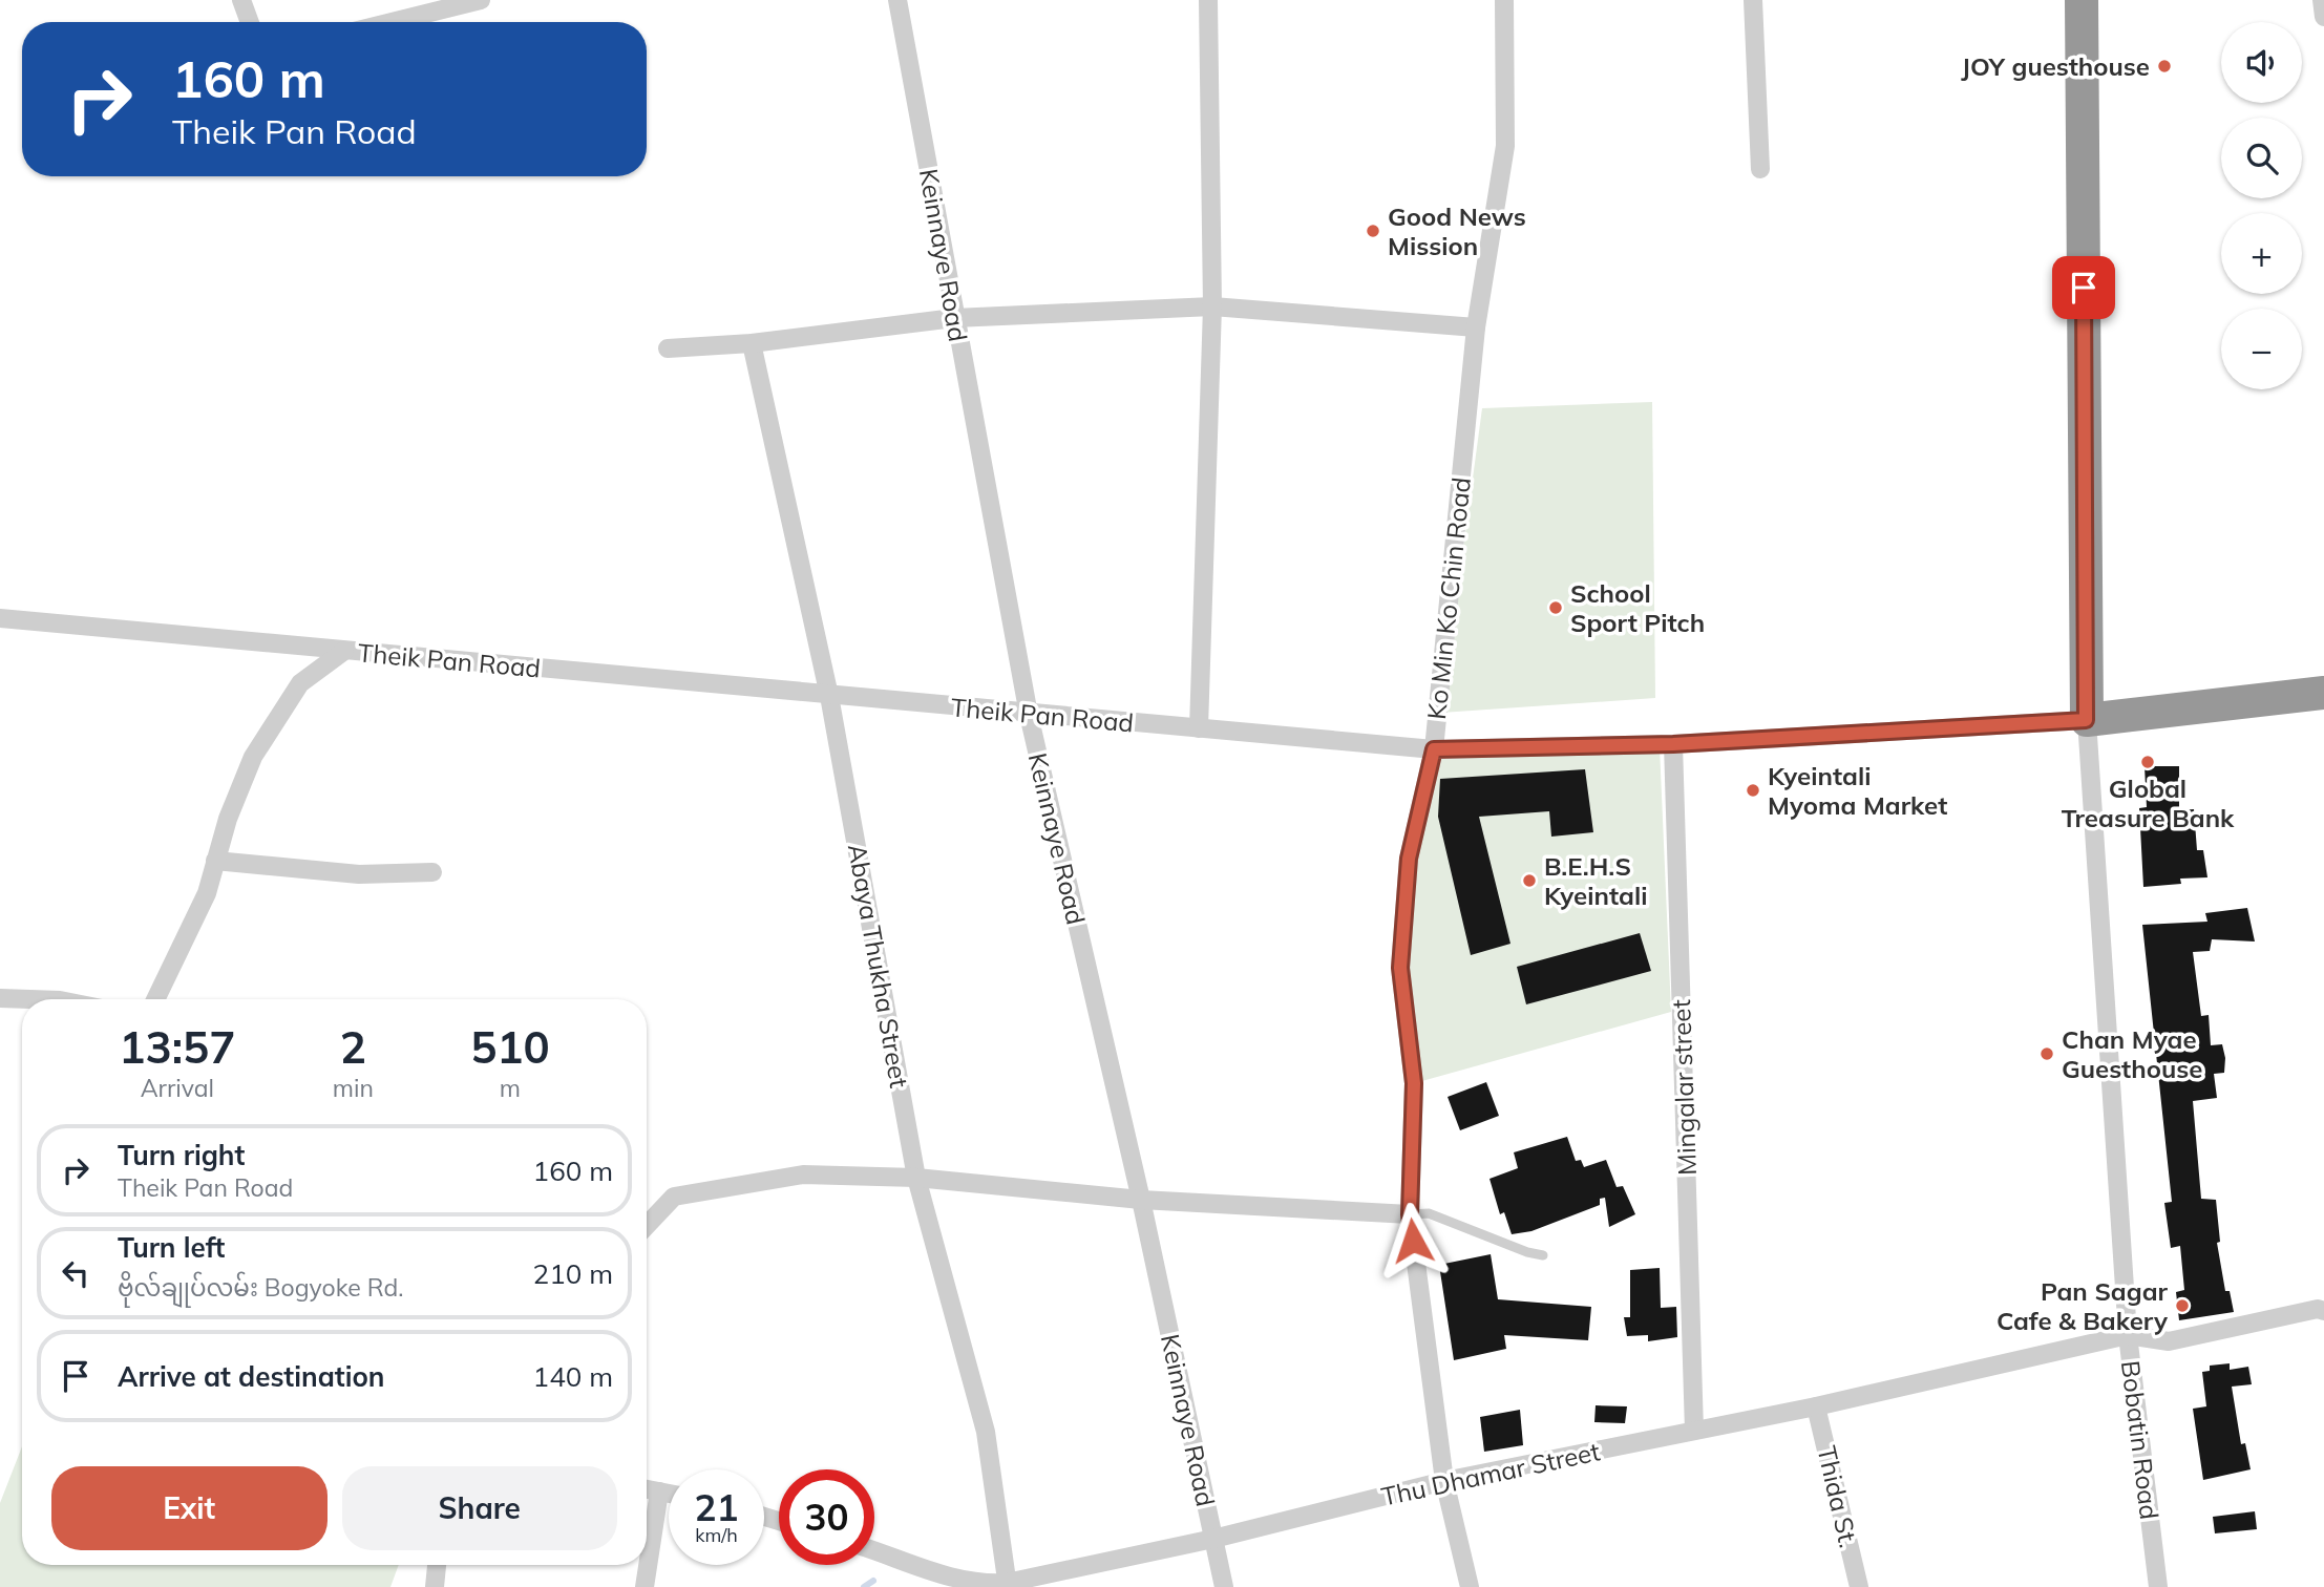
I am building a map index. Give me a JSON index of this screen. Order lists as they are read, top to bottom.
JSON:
{
  "streets": {
    "street": [
      "Keinnaye Road",
      "Ko Min Ko Chin Road",
      "Theik Pan Road",
      "Abaya Thukha Street",
      "Mingalar street",
      "Bobatin Road",
      "Thu Dhamar Street",
      "Thida St."
    ]
  },
  "crossings": [
    ["Keinnaye Road", "Theik Pan Road"],
    ["Keinnaye Road", "Thu Dhamar Street"],
    ["Ko Min Ko Chin Road", "Theik Pan Road"],
    ["Ko Min Ko Chin Road", "Thu Dhamar Street"],
    ["Theik Pan Road", "Abaya Thukha Street"],
    ["Theik Pan Road", "Mingalar street"],
    ["Theik Pan Road", "Bobatin Road"],
    ["Abaya Thukha Street", "Thu Dhamar Street"],
    ["Mingalar street", "Thu Dhamar Street"],
    ["Bobatin Road", "Thu Dhamar Street"],
    ["Thu Dhamar Street", "Thida St."]
  ],
  "places": [
    "JOY guesthouse",
    "Good News Mission",
    "School Sport Pitch",
    "Global Treasure Bank",
    "Kyeintali Myoma Market",
    "B.E.H.S Kyeintali",
    "Chan Myae Guesthouse",
    "Pan Sagar Cafe & Bakery"
  ],
  "page": {
    "map_buttons": ["+", "−"],
    "turn": ["160 m", "Theik Pan Road"],
    "eta": [
      "13:57",
      "Arrival",
      "2",
      "min",
      "510",
      "m"
    ],
    "list": [
      {
        "name": "Turn right",
        "note": "Theik Pan Road",
        "value": "160 m"
      },
      {
        "name": "Turn left",
        "note": "ဗိုလ်ချုပ်လမ်း Bogyoke Rd.",
        "value": "210 m"
      },
      {
        "name": "Arrive at destination",
        "value": "140 m"
      }
    ],
    "buttons": ["Exit", "Share"],
    "speed": "21 km/h",
    "limit": "30"
  }
}
